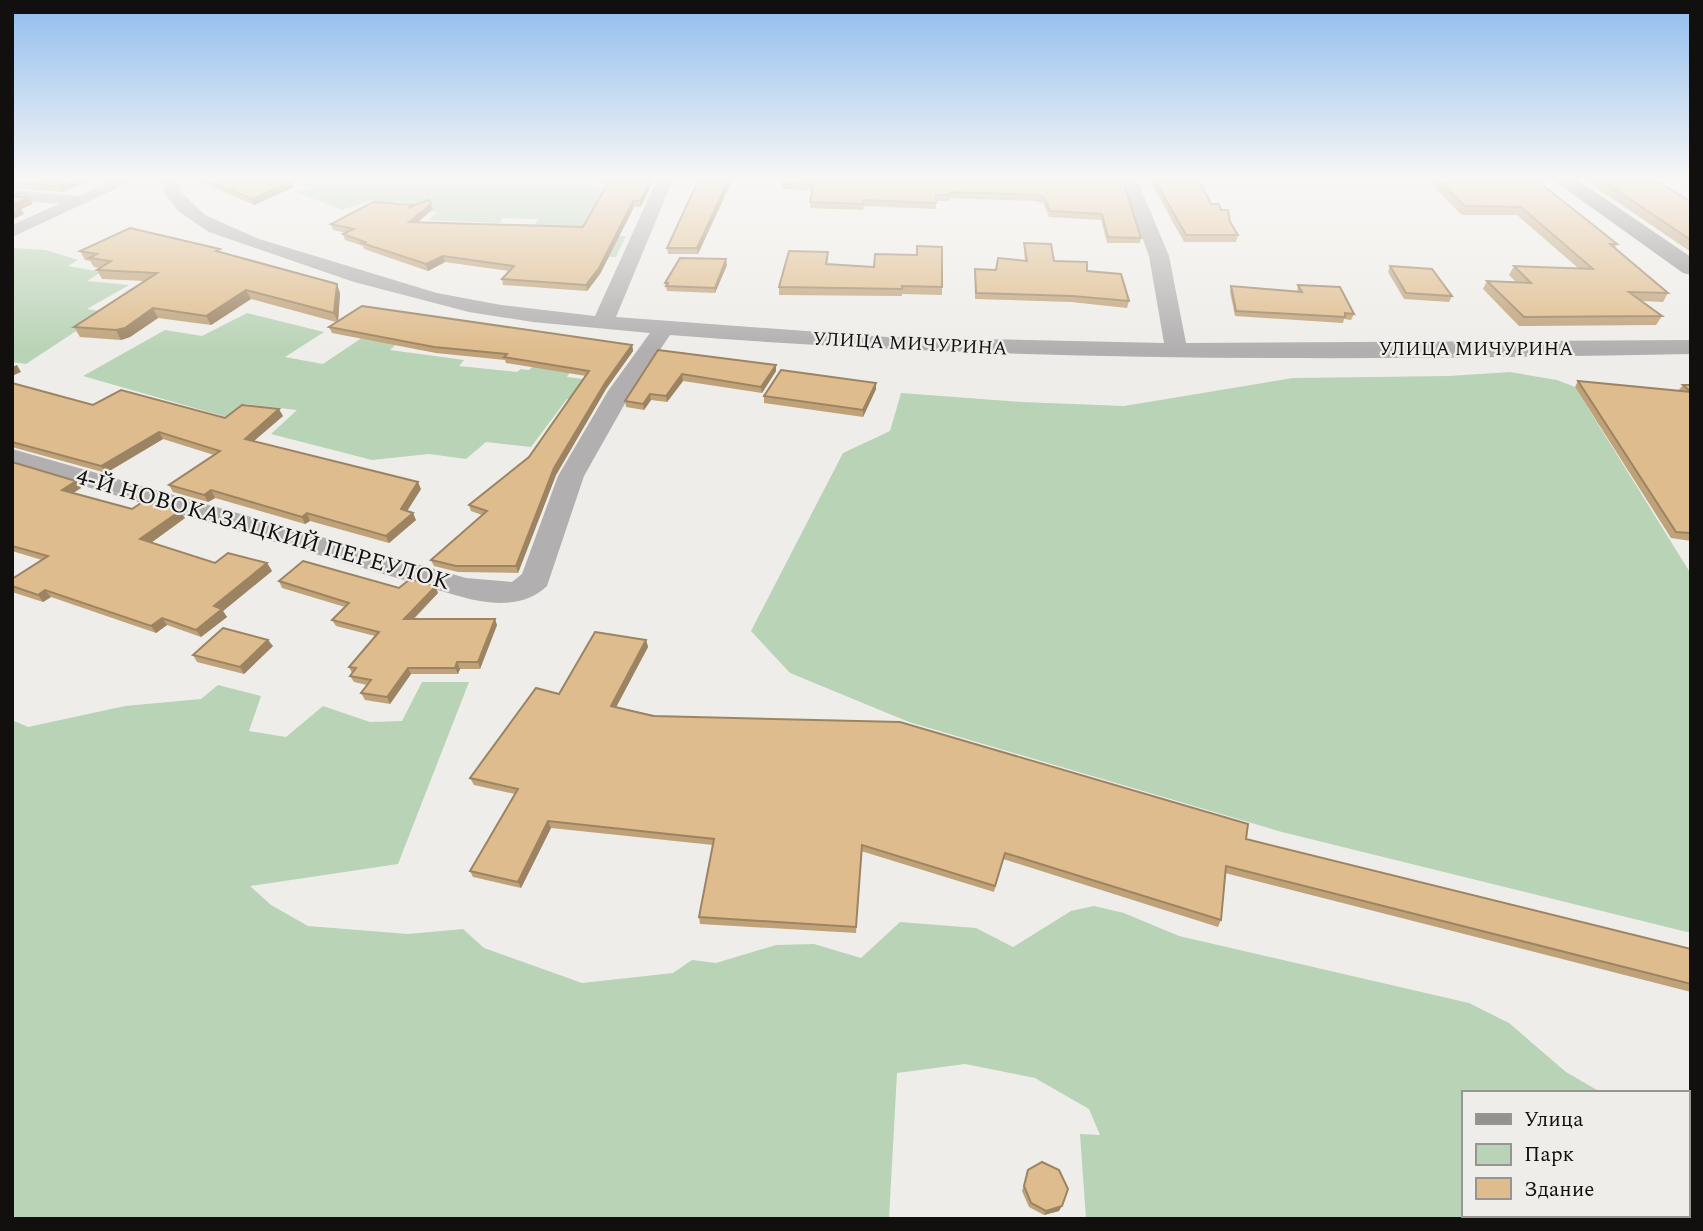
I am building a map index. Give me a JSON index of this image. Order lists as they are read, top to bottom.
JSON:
{
  "streets": {
    "street": ["УЛИЦА МИЧУРИНА", "4-Й НОВОКАЗАЦКИЙ ПЕРЕУЛОК"]
  },
  "crossings": [
    ["УЛИЦА МИЧУРИНА", "4-Й НОВОКАЗАЦКИЙ ПЕРЕУЛОК"]
  ],
  "legend": ["Улица", "Парк", "Здание"]
}
